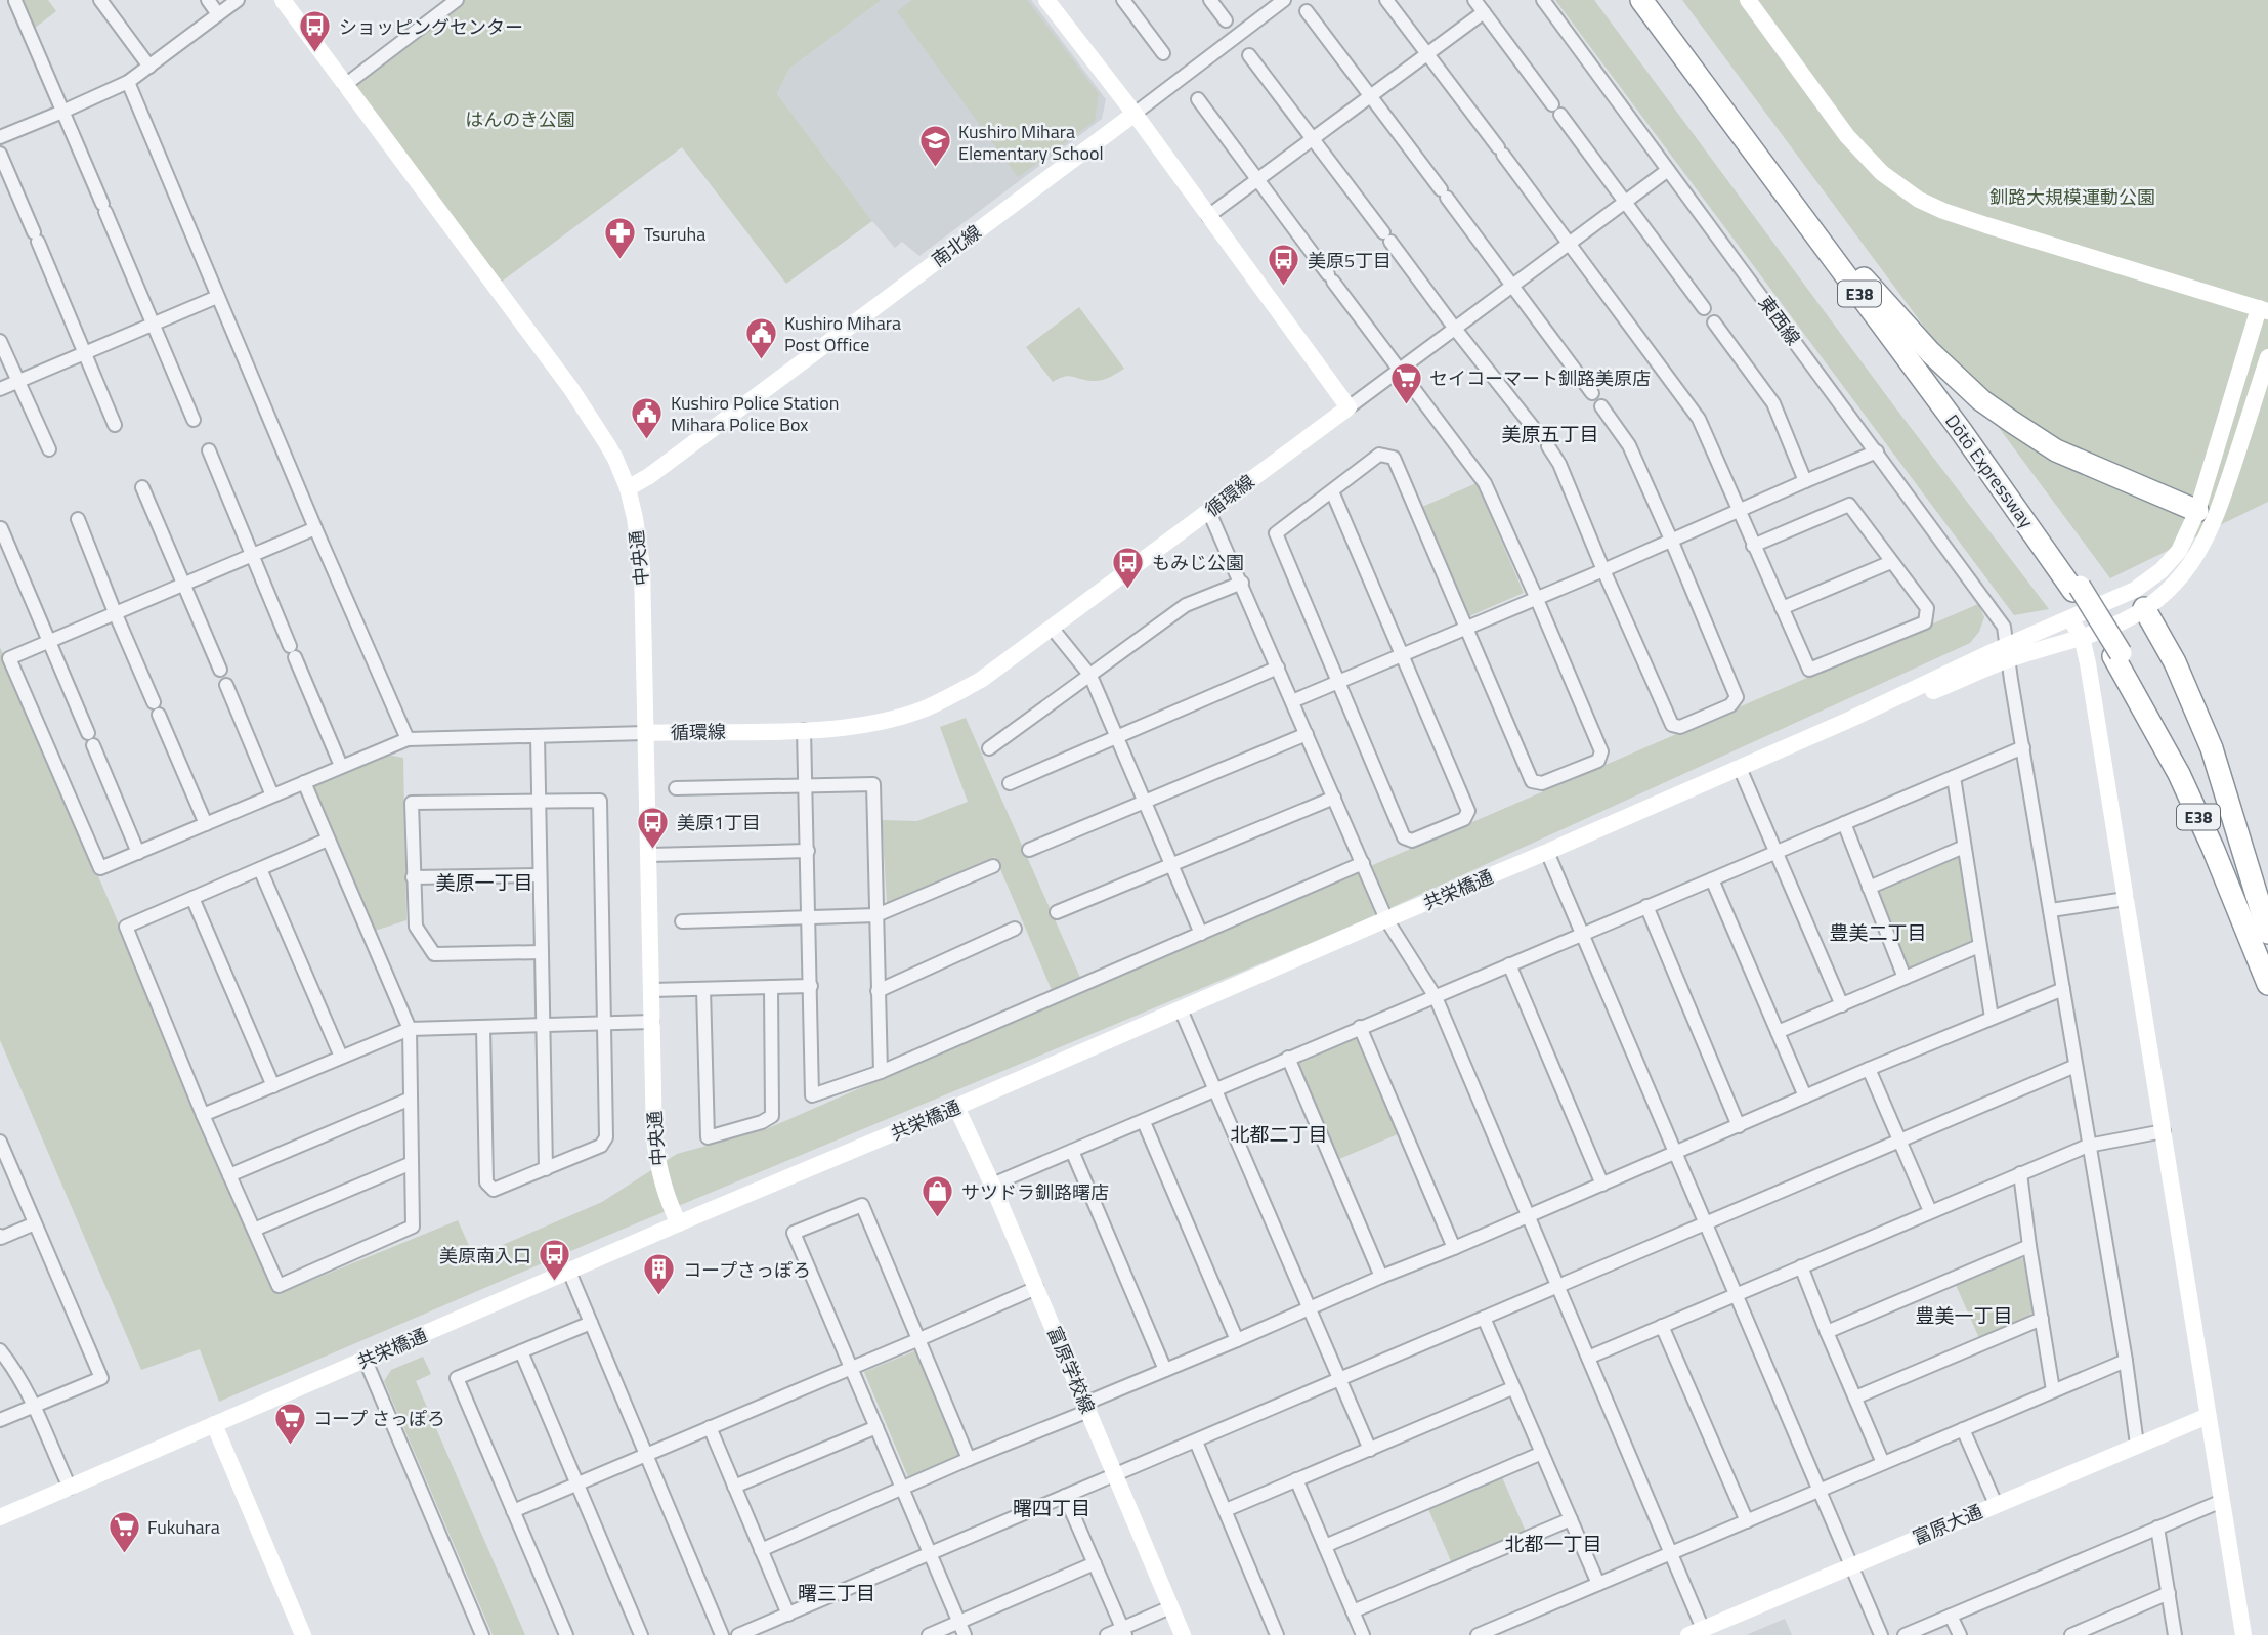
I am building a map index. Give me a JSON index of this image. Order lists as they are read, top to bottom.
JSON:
{
  "streets": {
    "highway": ["E38", "Dōtō Expressway"],
    "street": [
      "南北線",
      "東西線",
      "循環線",
      "中央通",
      "共栄橋通",
      "富原学校線",
      "富原大通"
    ]
  },
  "crossings": [
    ["南北線", "中央通"],
    ["東西線", "共栄橋通"],
    ["東西線", "富原大通"],
    ["循環線", "中央通"],
    ["中央通", "共栄橋通"],
    ["共栄橋通", "富原学校線"]
  ],
  "districts": [
    "美原五丁目",
    "美原一丁目",
    "豊美二丁目",
    "北都二丁目",
    "豊美一丁目",
    "曙四丁目",
    "北都一丁目",
    "曙三丁目"
  ],
  "parks": ["はんのき公園", "釧路大規模運動公園"],
  "places": {
    "bus stop": [
      "ショッピングセンター",
      "美原5丁目",
      "もみじ公園",
      "美原1丁目",
      "美原南入口"
    ],
    "school or university": ["Kushiro Mihara Elementary School"],
    "pharmacy": ["Tsuruha"],
    "public building": ["Kushiro Mihara Post Office", "Kushiro Police Station Mihara Police Box"],
    "supermarket": ["セイコーマート釧路美原店", "コープ さっぽろ", "Fukuhara"],
    "shop": ["サツドラ釧路曙店"],
    "building": ["コープさっぽろ"]
  }
}
